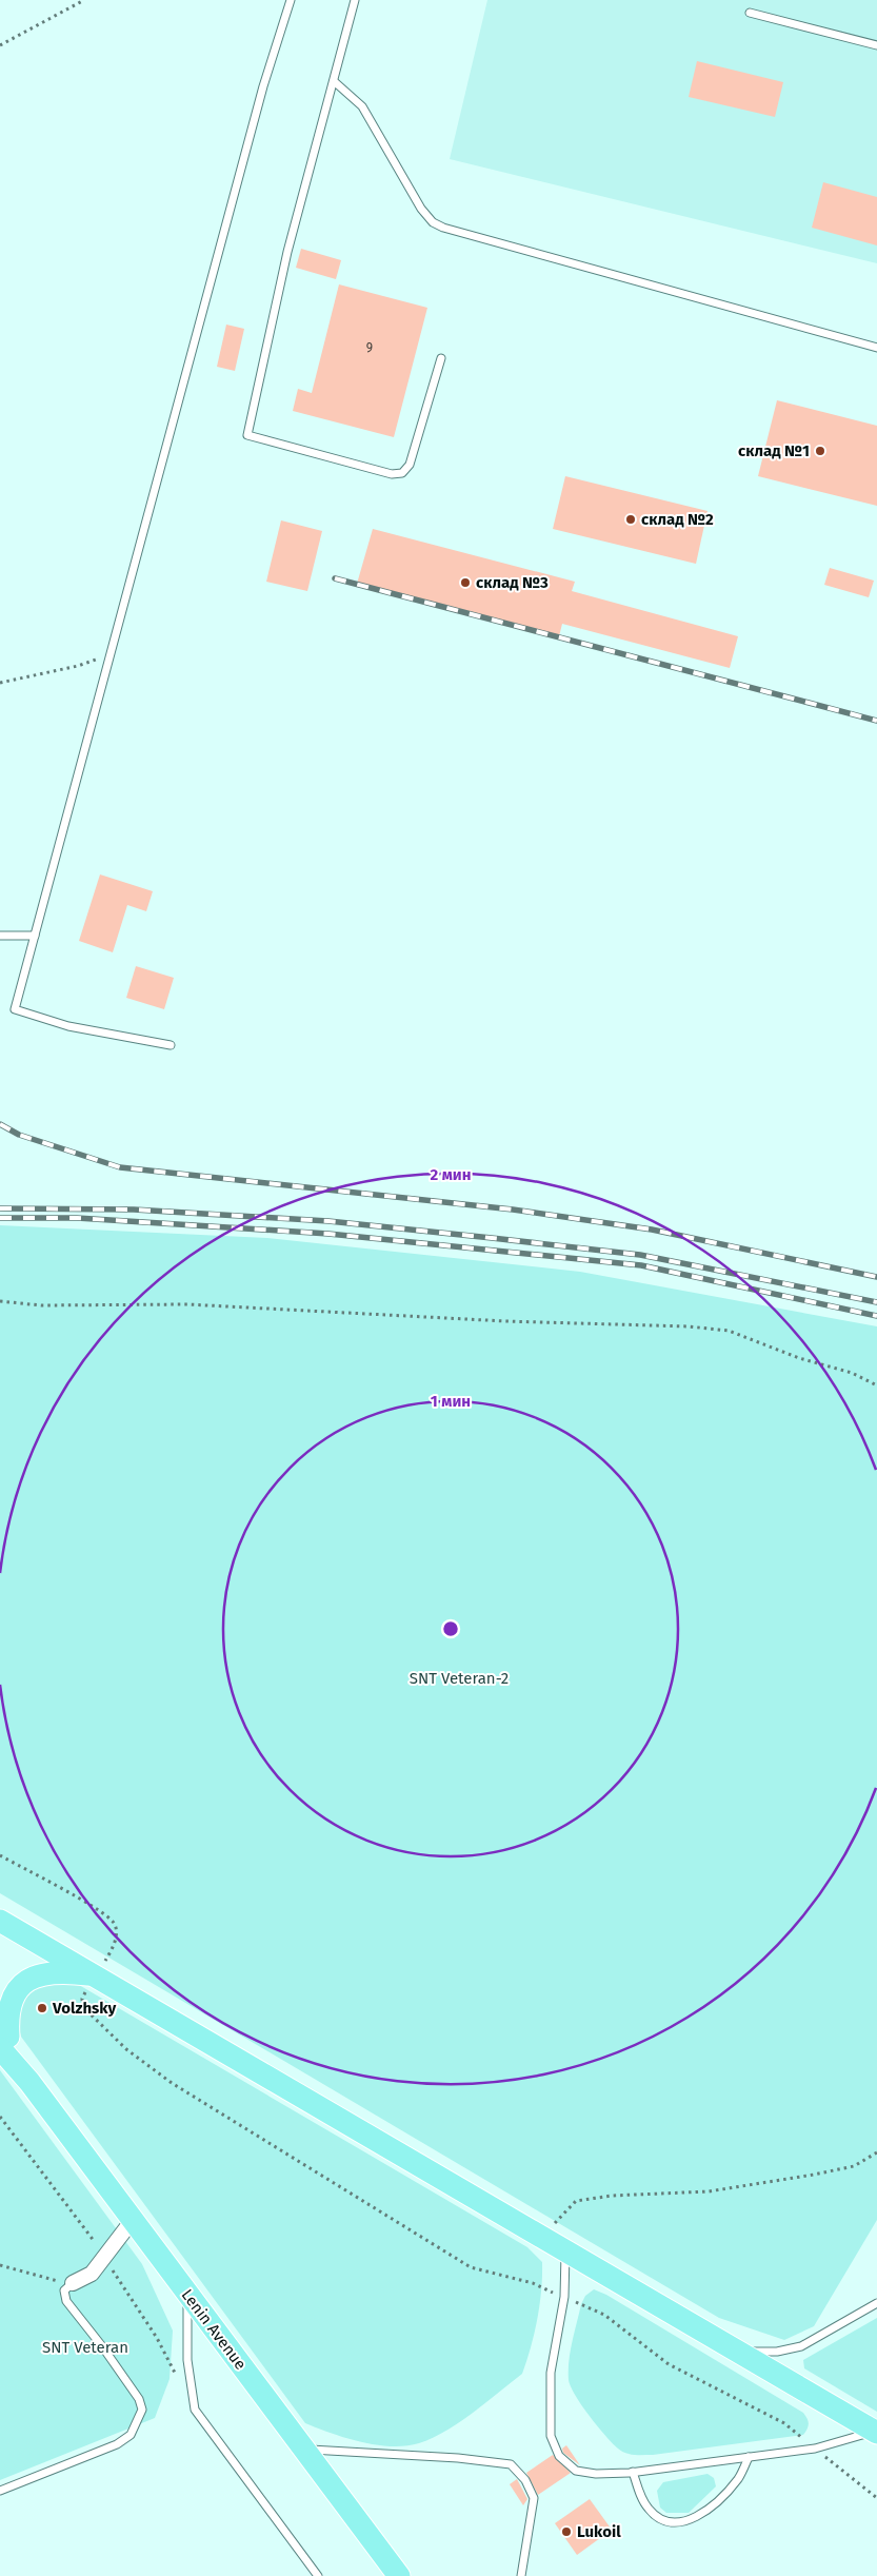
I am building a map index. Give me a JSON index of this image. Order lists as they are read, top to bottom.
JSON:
{
  "streets": {
    "main road": ["Lenin Avenue"]
  },
  "parks": ["SNT Veteran-2", "SNT Veteran"],
  "places": [
    "склад №1",
    "склад №2",
    "склад №3",
    "Volzhsky",
    "Lukoil"
  ],
  "house_numbers": ["9"],
  "rings": ["2 мин", "1 мин"]
}
